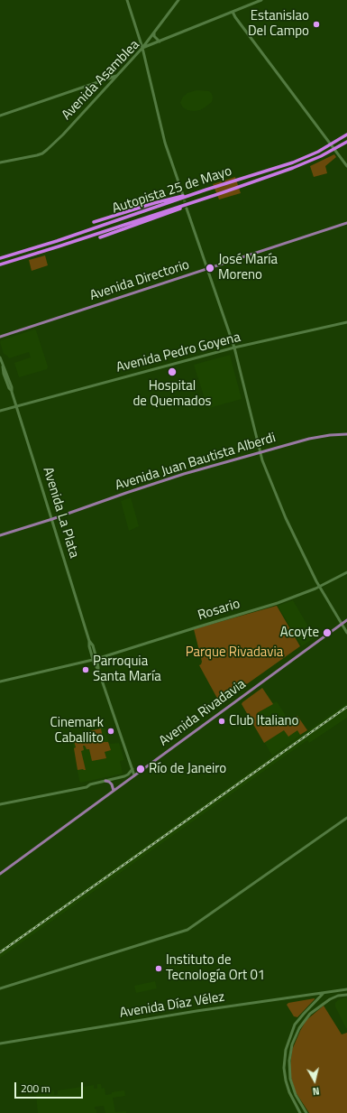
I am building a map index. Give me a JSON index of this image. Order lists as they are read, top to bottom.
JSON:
{
  "streets": {
    "highway": ["Autopista 25 de Mayo"],
    "main road": [
      "Avenida Asamblea",
      "Avenida Directorio",
      "Avenida Pedro Goyena",
      "Avenida Juan Bautista Alberdi",
      "Avenida La Plata",
      "Rosario",
      "Avenida Rivadavia",
      "Avenida Díaz Vélez"
    ]
  },
  "crossings": [
    ["Avenida Pedro Goyena", "Avenida La Plata"],
    ["Avenida Juan Bautista Alberdi", "Avenida La Plata"],
    ["Avenida La Plata", "Rosario"],
    ["Avenida La Plata", "Avenida Rivadavia"]
  ],
  "parks": ["Parque Rivadavia"],
  "places": [
    "Estanislao Del Campo",
    "José María Moreno",
    "Hospital de Quemados",
    "Acoyte",
    "Parroquia Santa María",
    "Club Italiano",
    "Cinemark Caballito",
    "Río de Janeiro",
    "Instituto de Tecnología Ort 01"
  ],
  "scale_bar": "200 m",
  "north": "bottom"
}
